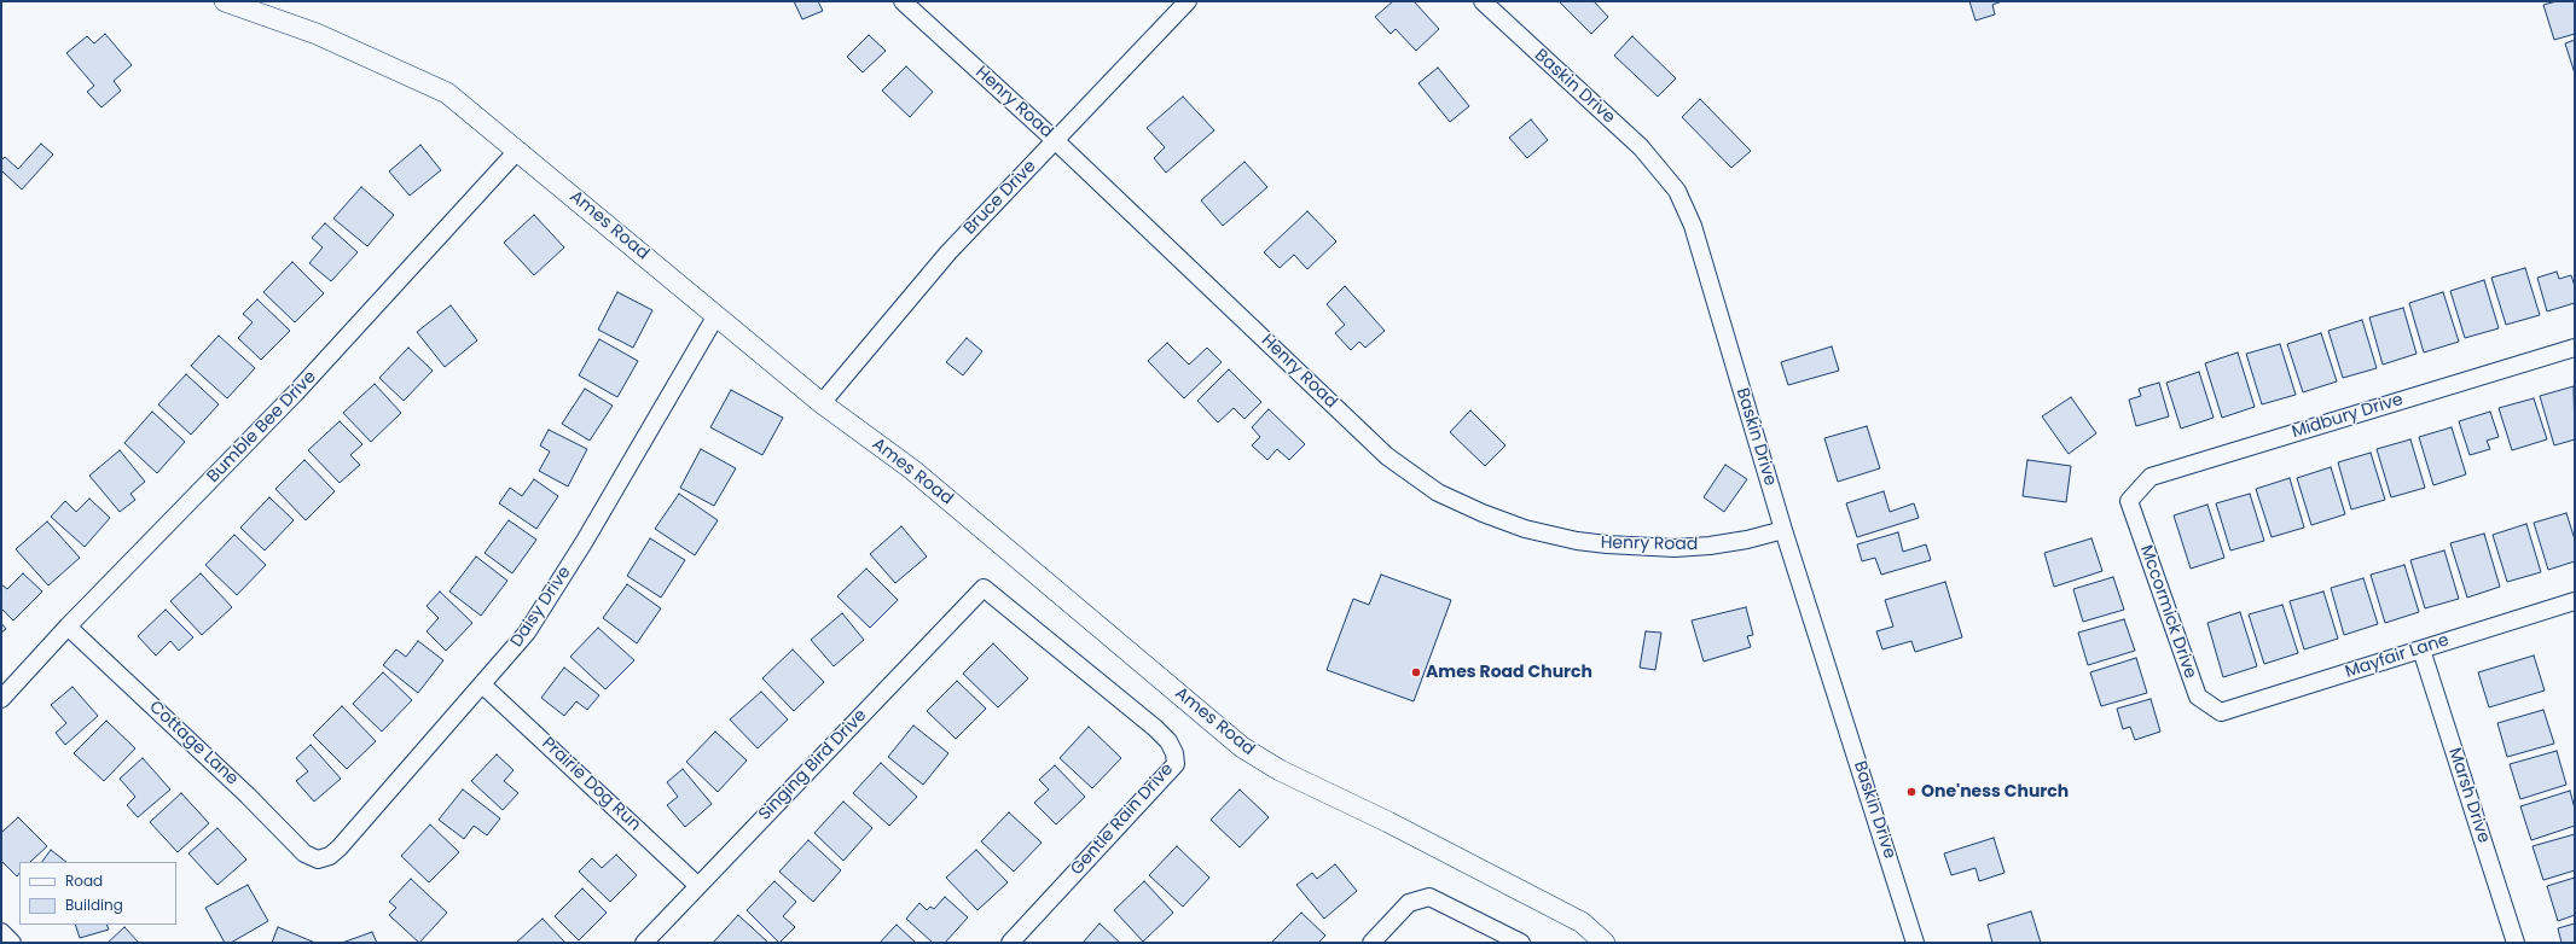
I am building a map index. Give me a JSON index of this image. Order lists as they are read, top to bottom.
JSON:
{
  "streets": {
    "street": [
      "Baskin Drive",
      "Henry Road",
      "Bruce Drive",
      "Ames Road",
      "Midbury Drive",
      "Bumble Bee Drive",
      "Daisy Drive",
      "Mccormick Drive",
      "Mayfair Lane",
      "Cottage Lane",
      "Singing Bird Drive",
      "Prairie Dog Run",
      "Marsh Drive",
      "Gentle Rain Drive"
    ]
  },
  "crossings": [
    ["Baskin Drive", "Henry Road"],
    ["Henry Road", "Bruce Drive"],
    ["Bruce Drive", "Ames Road"],
    ["Ames Road", "Bumble Bee Drive"],
    ["Ames Road", "Daisy Drive"],
    ["Midbury Drive", "Mccormick Drive"],
    ["Bumble Bee Drive", "Cottage Lane"],
    ["Daisy Drive", "Cottage Lane"],
    ["Daisy Drive", "Prairie Dog Run"],
    ["Mccormick Drive", "Mayfair Lane"],
    ["Mayfair Lane", "Marsh Drive"],
    ["Singing Bird Drive", "Prairie Dog Run"],
    ["Singing Bird Drive", "Gentle Rain Drive"]
  ],
  "places": ["Ames Road Church", "One'ness Church"],
  "legend": ["Road", "Building"]
}
